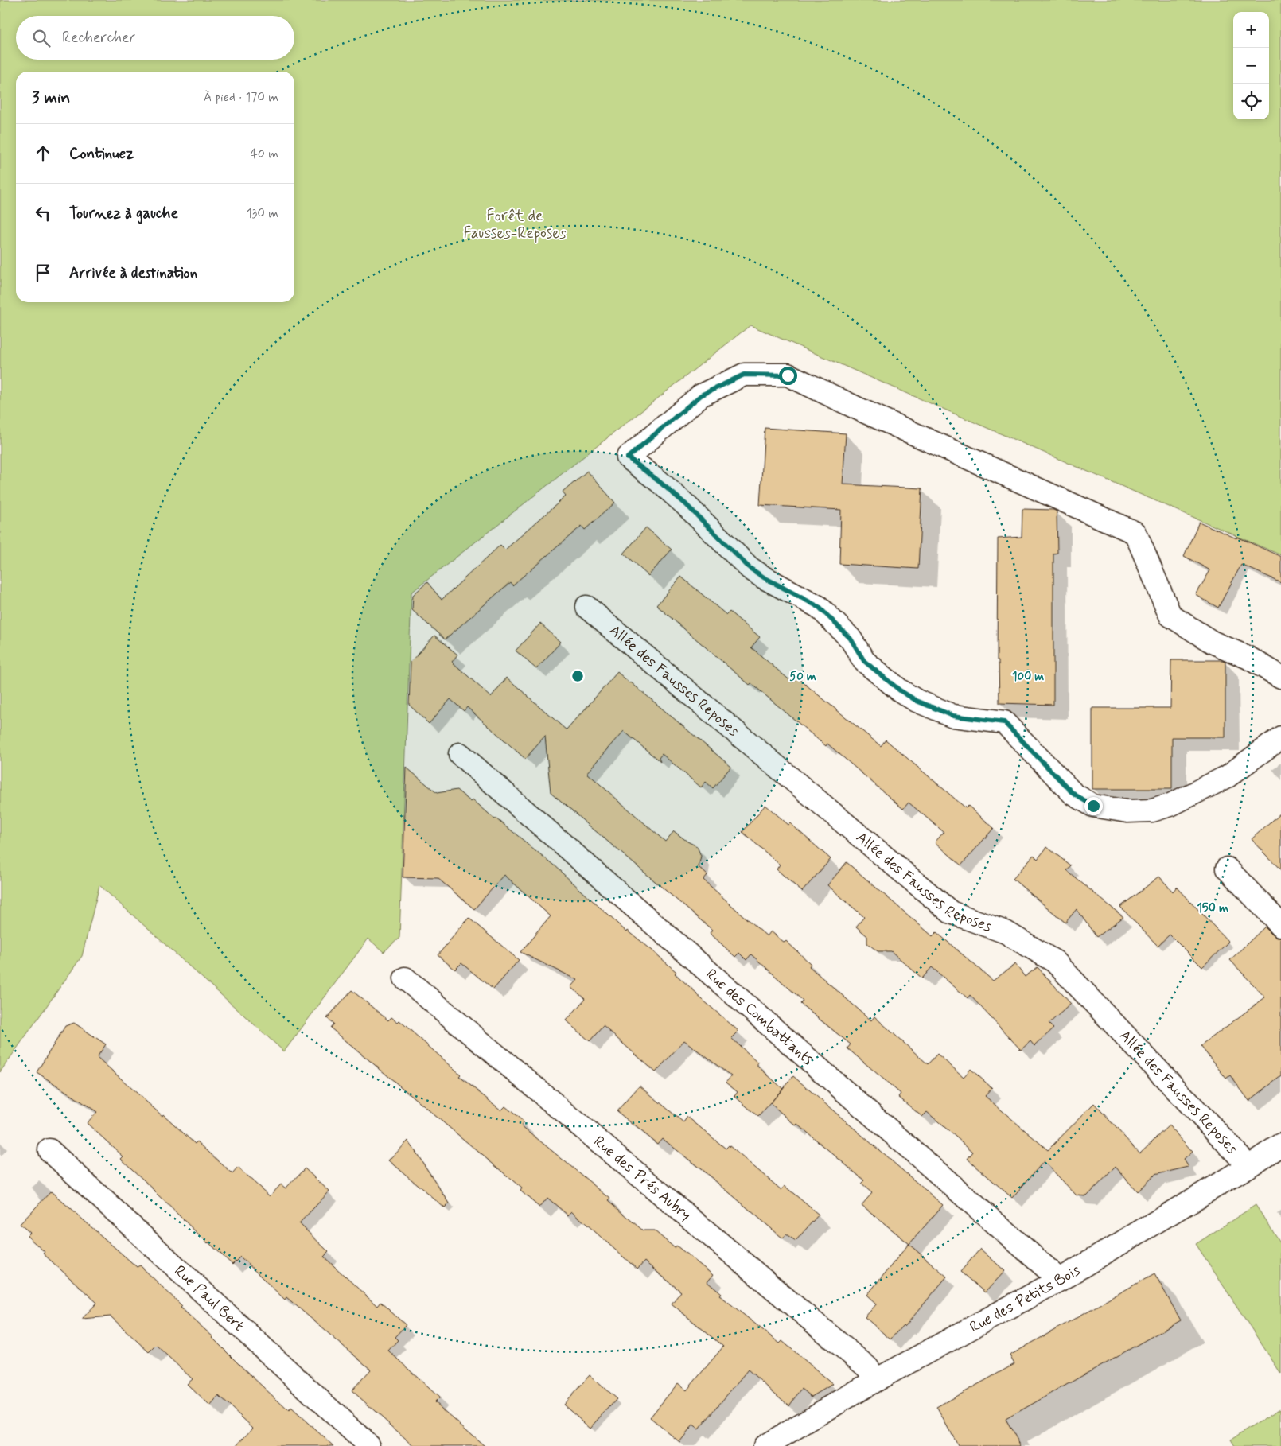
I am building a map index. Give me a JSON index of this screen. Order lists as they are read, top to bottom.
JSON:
{
  "streets": {
    "street": [
      "Allée des Fausses Reposes",
      "Rue des Combattants",
      "Rue des Prés Aubry",
      "Rue Paul Bert",
      "Rue des Petits Bois"
    ]
  },
  "crossings": [
    ["Allée des Fausses Reposes", "Rue des Petits Bois"],
    ["Rue des Combattants", "Rue des Petits Bois"],
    ["Rue des Prés Aubry", "Rue des Petits Bois"]
  ],
  "parks": ["Forêt de Fausses-Reposes"],
  "page": {
    "map_buttons": ["+", "−"],
    "search": "Rechercher",
    "heading": ["3 min", "À pied · 170 m"],
    "list": [
      ["Continuez", "40 m"],
      ["Tournez à gauche", "130 m"],
      "Arrivée à destination"
    ]
  },
  "rings": ["50 m", "100 m", "150 m"]
}
